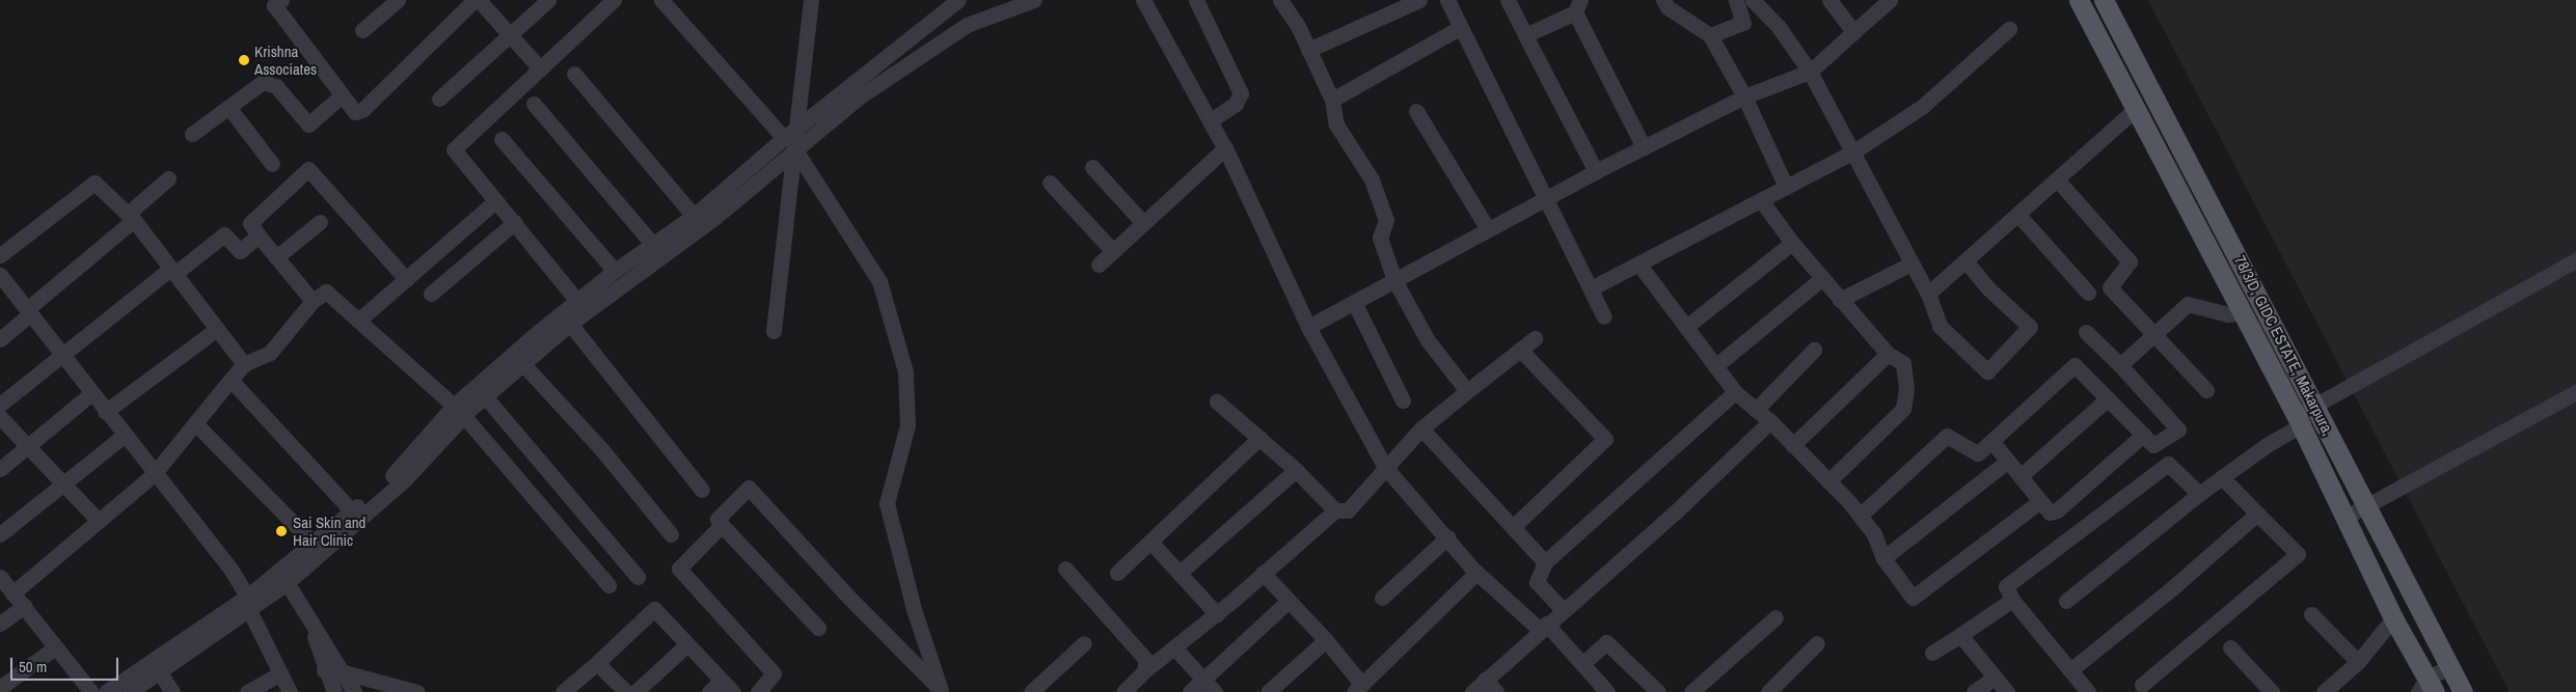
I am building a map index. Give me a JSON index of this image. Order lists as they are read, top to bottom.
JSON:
{
  "streets": {
    "main road": ["78/3/D, GIDC ESTATE, Makarpura,"]
  },
  "places": ["Krishna Associates", "Sai Skin and Hair Clinic"],
  "scale_bar": "50 m"
}
